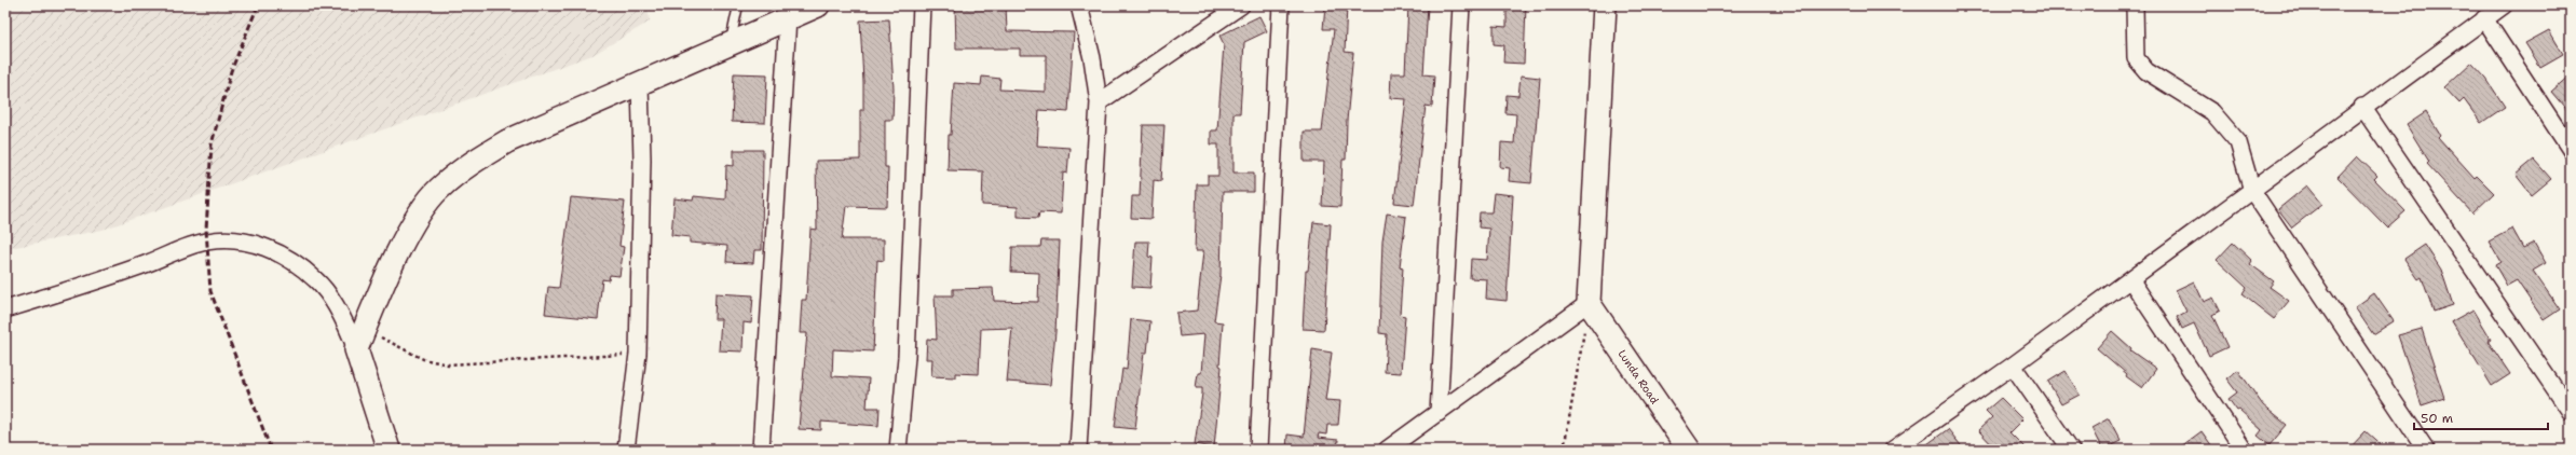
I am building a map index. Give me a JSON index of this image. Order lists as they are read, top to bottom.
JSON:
{
  "streets": {
    "street": ["Lunda Road"]
  },
  "scale_bar": "50 m"
}
